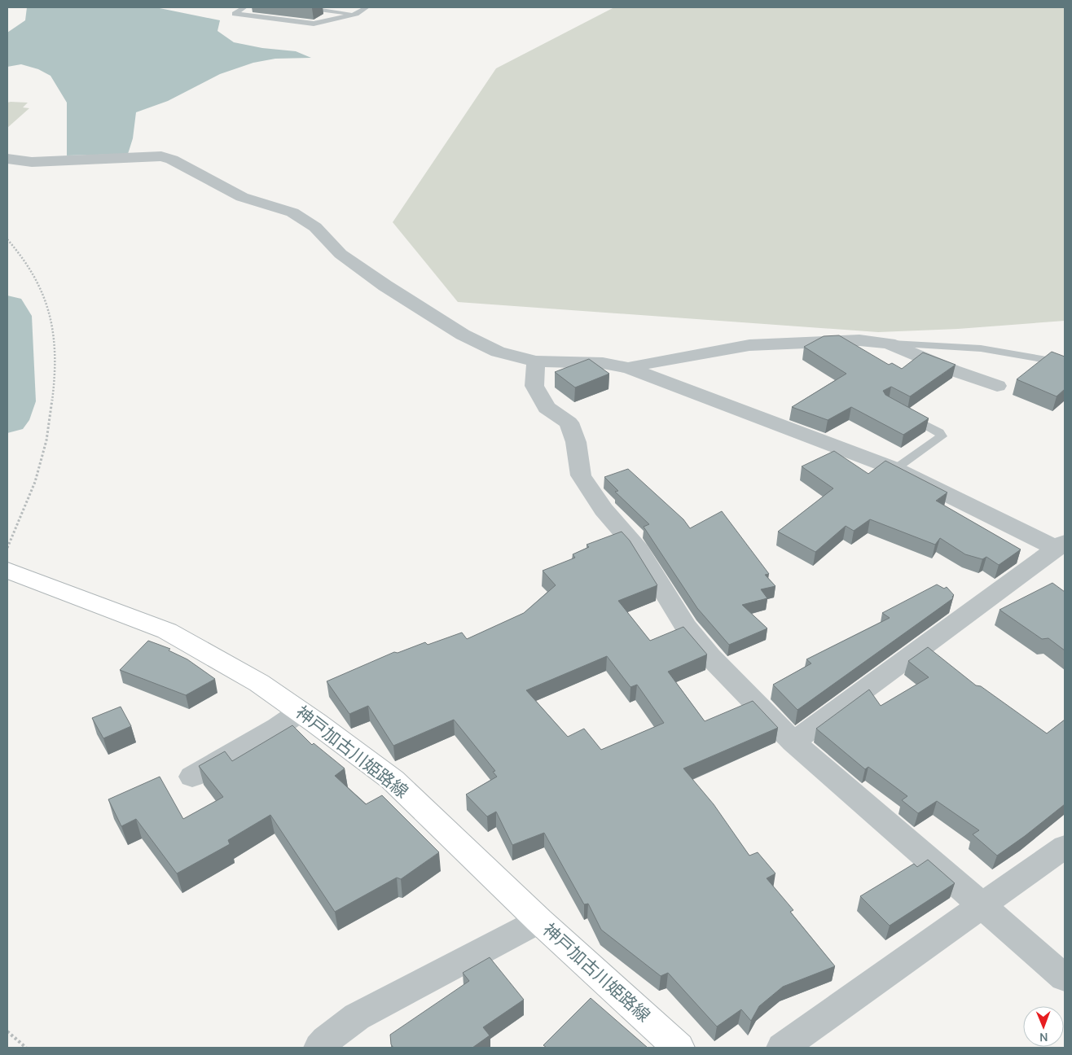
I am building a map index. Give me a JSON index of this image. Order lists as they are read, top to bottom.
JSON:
{
  "streets": {
    "main road": ["神戸加古川姫路線"]
  },
  "north": "bottom"
}
